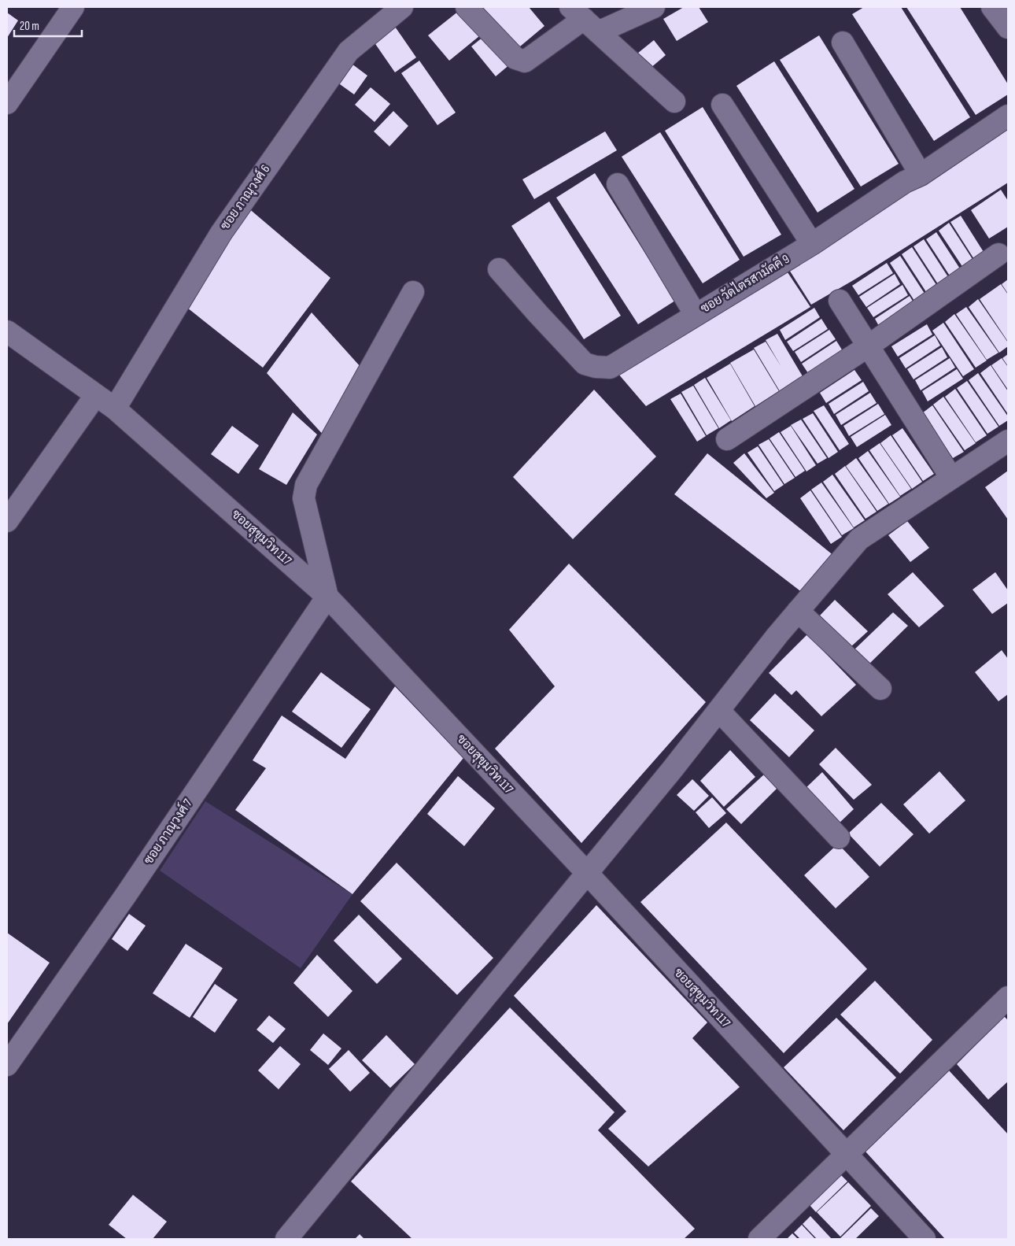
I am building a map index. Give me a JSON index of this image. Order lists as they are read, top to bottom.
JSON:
{
  "streets": {
    "street": [
      "ซอย ภาณุวงศ์ 6",
      "ซอย วัดไตรสามัคคี 9",
      "ซอยสุขุมวิท 117",
      "ซอย ภาณุวงศ์ 7"
    ]
  },
  "crossings": [
    ["ซอย ภาณุวงศ์ 6", "ซอยสุขุมวิท 117"],
    ["ซอยสุขุมวิท 117", "ซอย ภาณุวงศ์ 7"]
  ],
  "scale_bar": "20 m"
}
